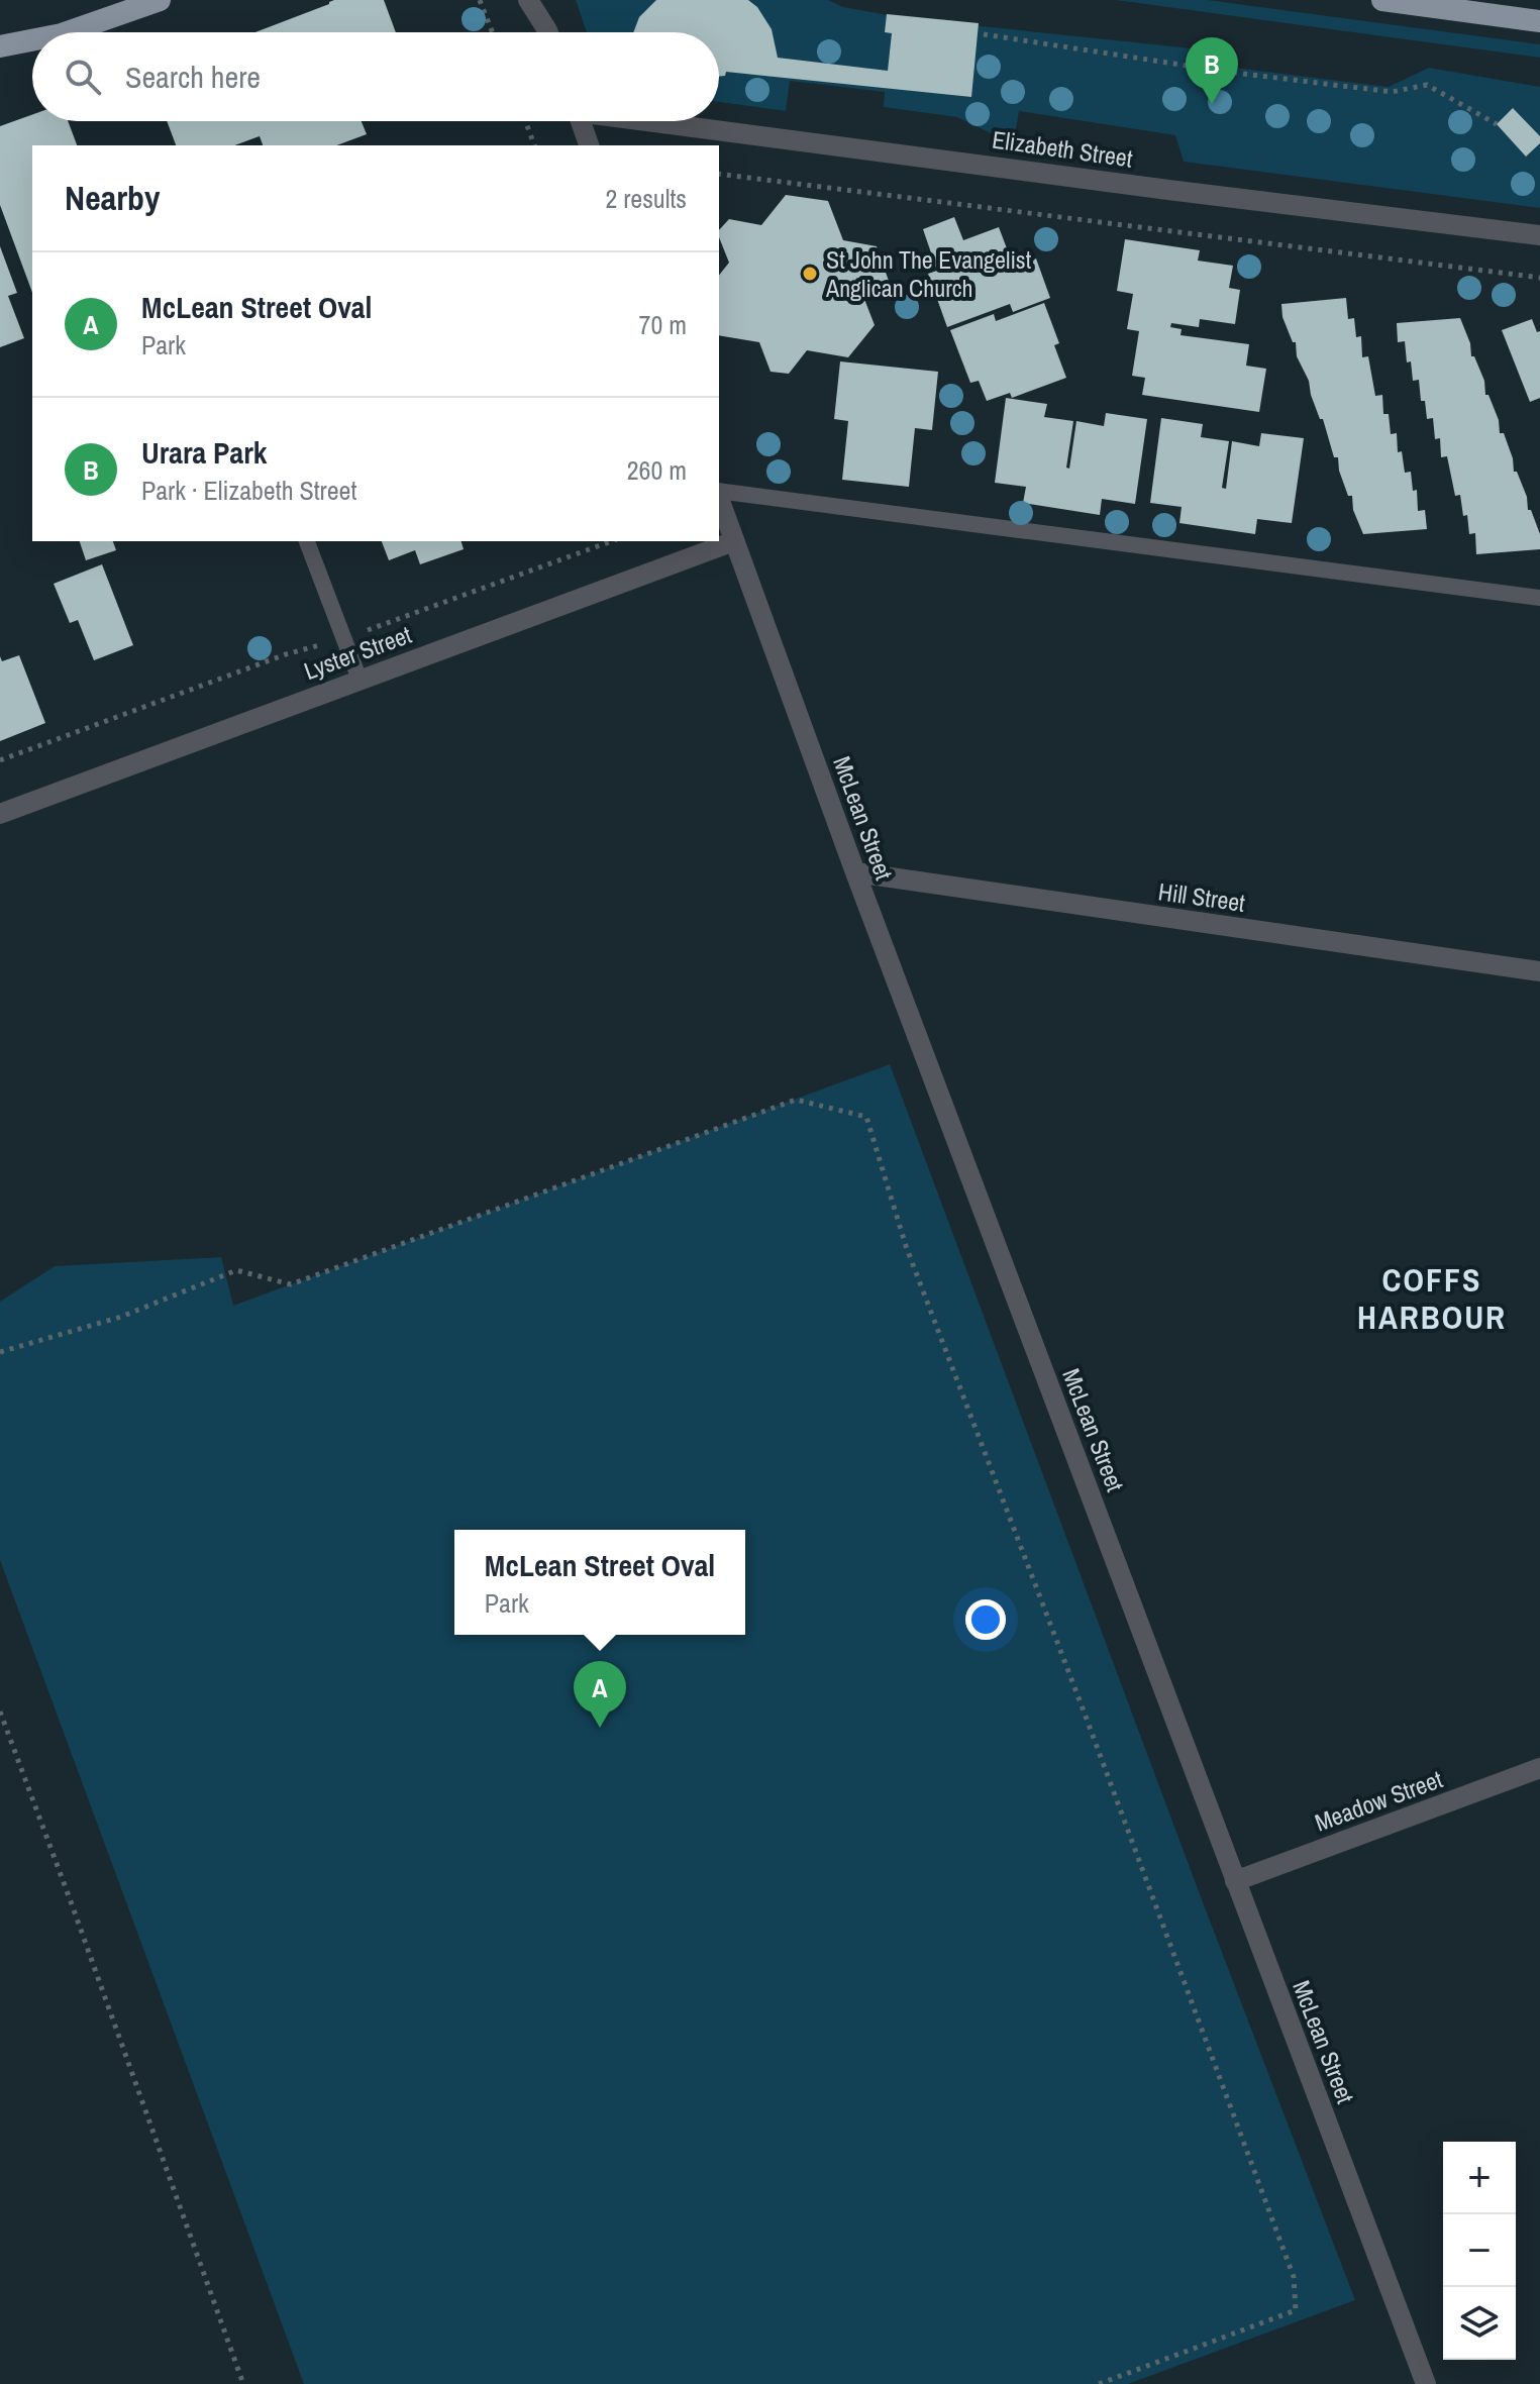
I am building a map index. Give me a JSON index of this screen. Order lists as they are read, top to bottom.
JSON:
{
  "streets": {
    "street": [
      "Elizabeth Street",
      "Lyster Street",
      "McLean Street",
      "Hill Street",
      "Meadow Street"
    ]
  },
  "crossings": [
    ["Lyster Street", "McLean Street"],
    ["McLean Street", "Hill Street"],
    ["McLean Street", "Meadow Street"]
  ],
  "districts": ["COFFS HARBOUR"],
  "places": ["St John The Evangelist Anglican Church"],
  "page": {
    "search": "Search here",
    "pins": ["B", "A"],
    "heading": ["Nearby", "2 results"],
    "list": [
      {
        "mark": "A",
        "name": "McLean Street Oval",
        "note": "Park",
        "value": "70 m"
      },
      {
        "mark": "B",
        "name": "Urara Park",
        "note": "Park · Elizabeth Street",
        "value": "260 m"
      }
    ],
    "popup": ["McLean Street Oval", "Park"],
    "map_buttons": ["+", "−"]
  }
}
